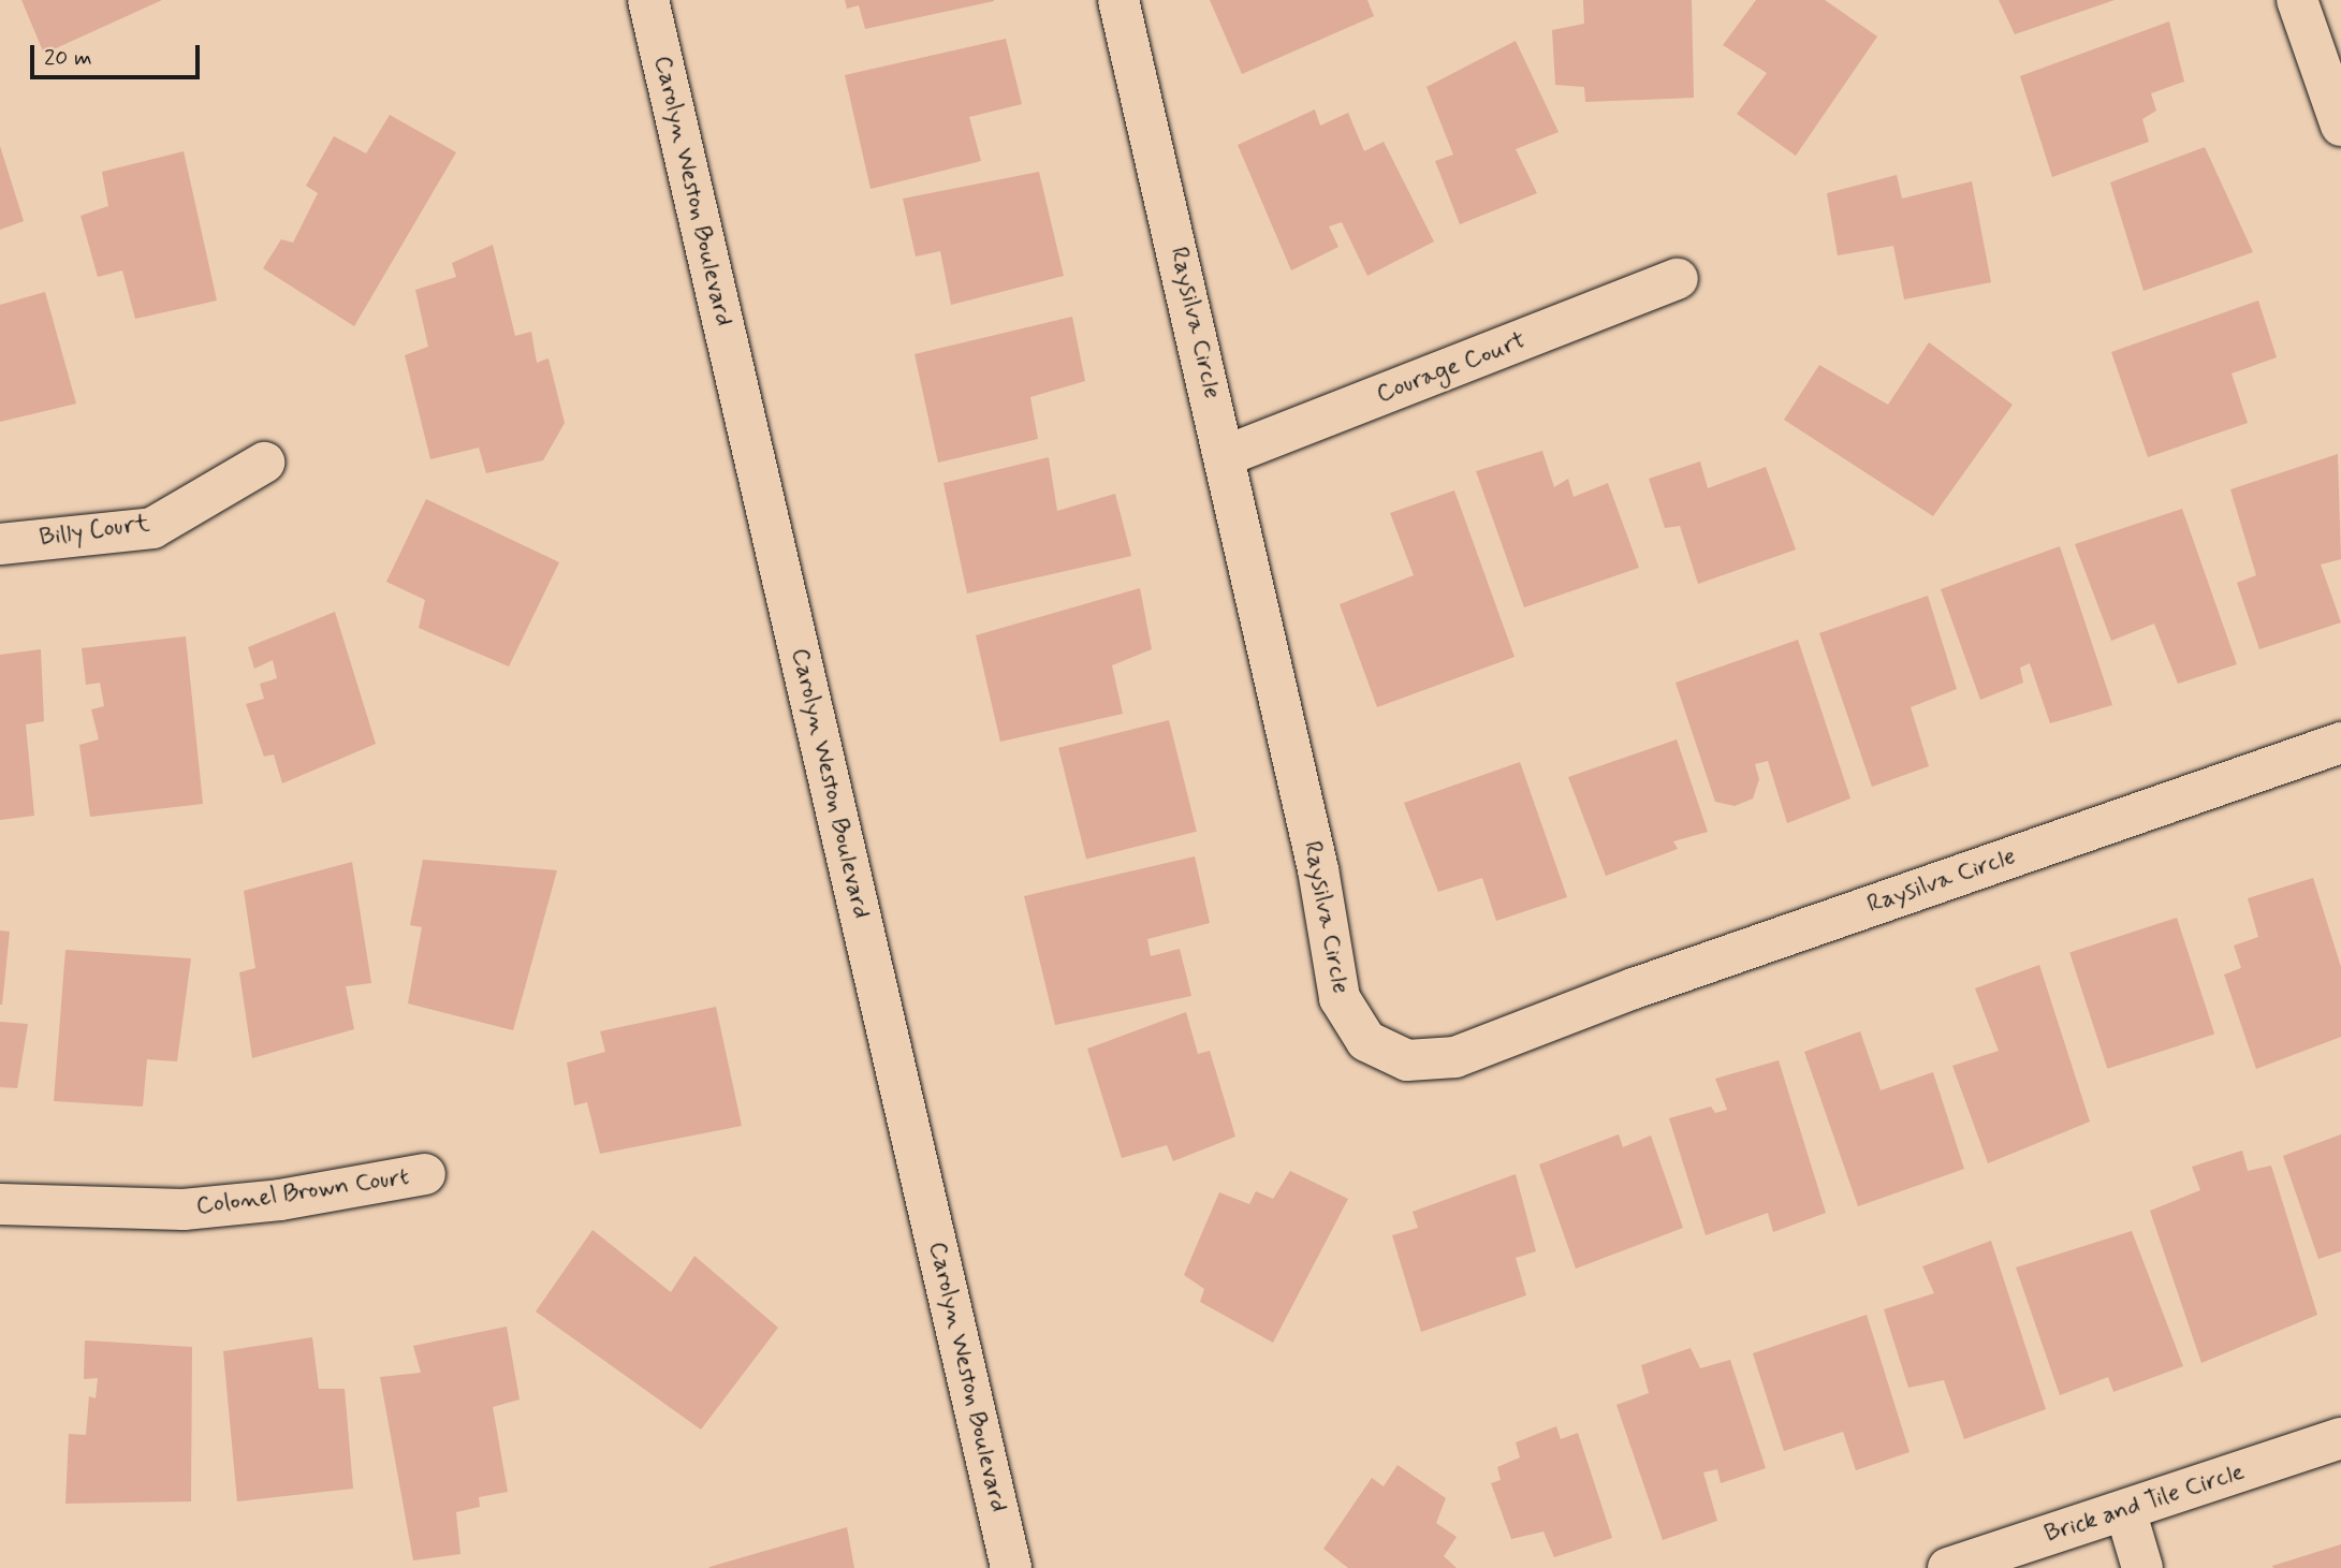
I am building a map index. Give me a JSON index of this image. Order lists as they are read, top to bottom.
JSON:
{
  "streets": {
    "street": [
      "Carolyn Weston Boulevard",
      "Raysilva Circle",
      "Courage Court",
      "Billy Court",
      "Colonel Brown Court",
      "Brick and Tile Circle"
    ]
  },
  "crossings": [
    ["Raysilva Circle", "Courage Court"]
  ],
  "scale_bar": "20 m"
}
